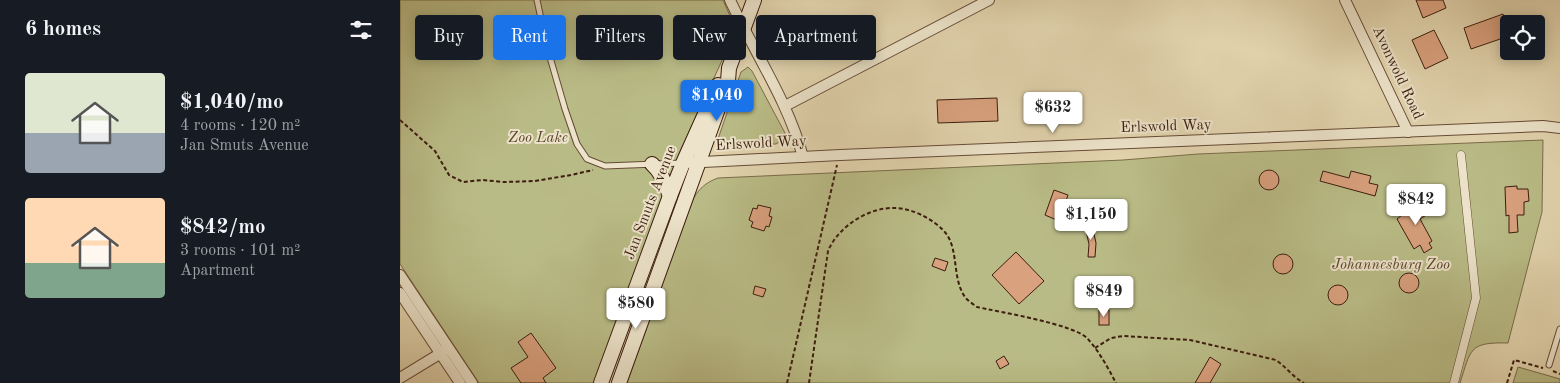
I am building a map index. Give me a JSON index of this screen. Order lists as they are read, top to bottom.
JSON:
{
  "streets": {
    "main road": ["Jan Smuts Avenue"],
    "street": ["Avonwold Road", "Erlswold Way"]
  },
  "crossings": [
    ["Avonwold Road", "Erlswold Way"],
    ["Erlswold Way", "Jan Smuts Avenue"]
  ],
  "parks": ["Zoo Lake", "Johannesburg Zoo"],
  "page": {
    "heading": "6 homes",
    "chip": [
      "Buy",
      "Rent",
      "Filters",
      "New",
      "Apartment"
    ],
    "list": [
      {
        "name": "$1,040/mo",
        "note": "4 rooms · 120 m² · Jan Smuts Avenue"
      },
      {
        "name": "$842/mo",
        "note": "3 rooms · 101 m² · Apartment"
      }
    ],
    "price": [
      "$1,040",
      "$632",
      "$842",
      "$1,150",
      "$849",
      "$580"
    ]
  }
}
